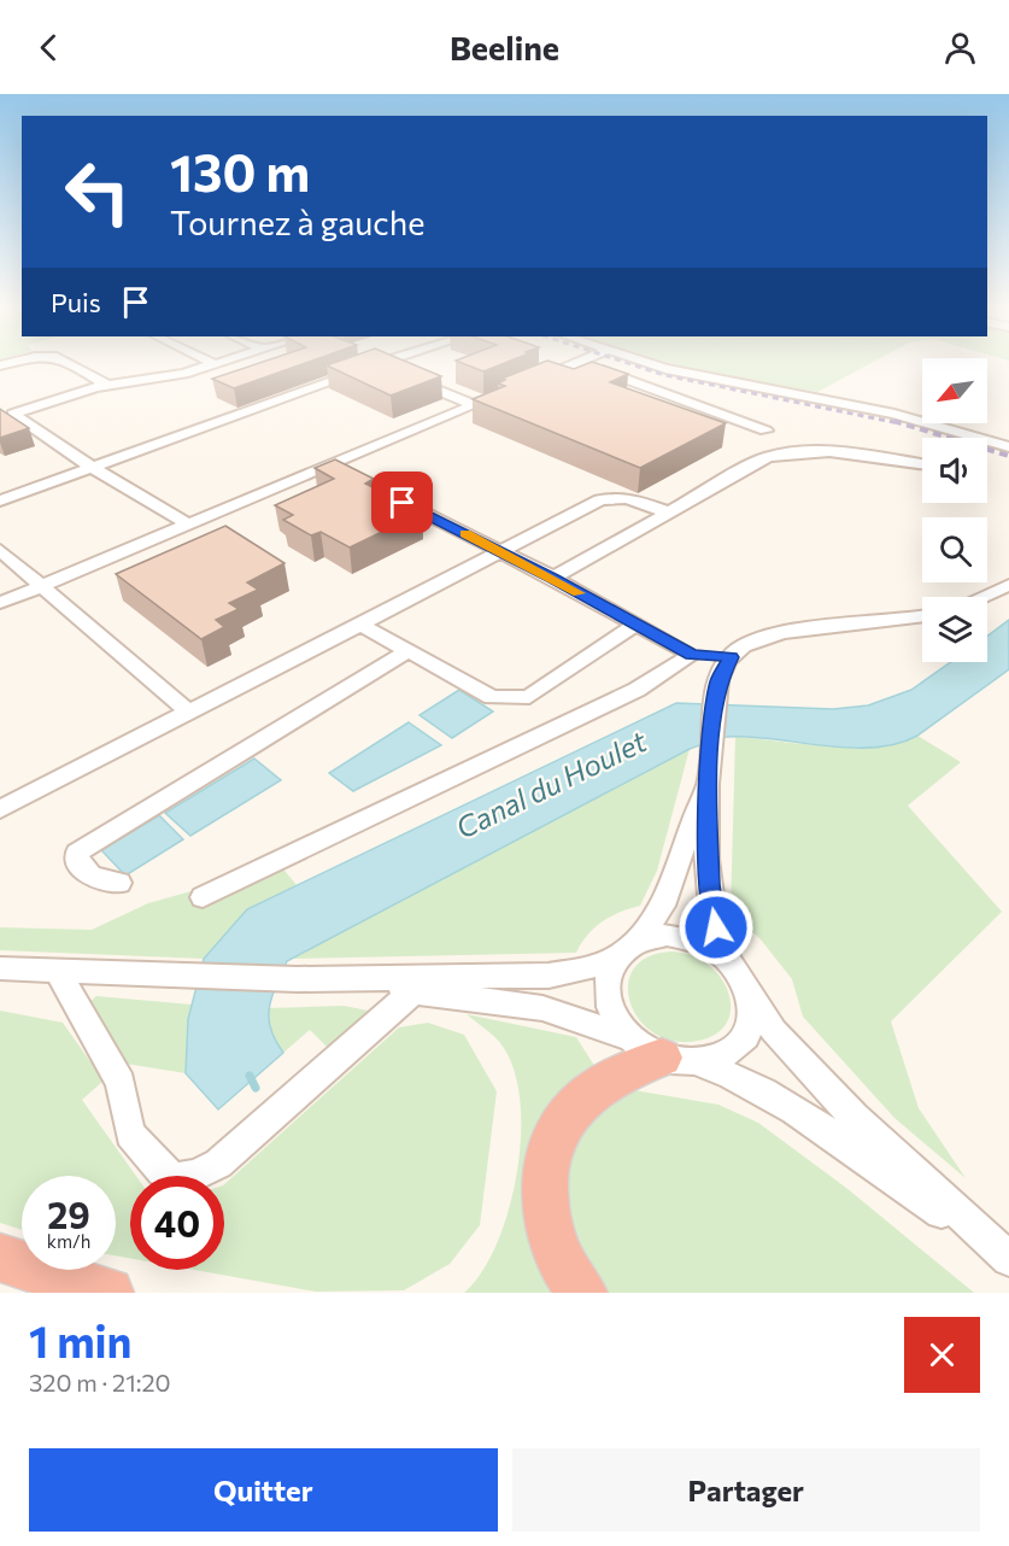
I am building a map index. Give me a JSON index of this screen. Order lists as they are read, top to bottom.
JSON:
{
  "water": ["Canal du Houlet"],
  "north": "bottom left",
  "page": {
    "header": "Beeline",
    "turn": ["130 m", "Tournez à gauche"],
    "then": "Puis",
    "speed": "29 km/h",
    "limit": "40",
    "heading": ["1 min", "320 m · 21:20"],
    "buttons": ["Quitter", "Partager"]
  }
}
